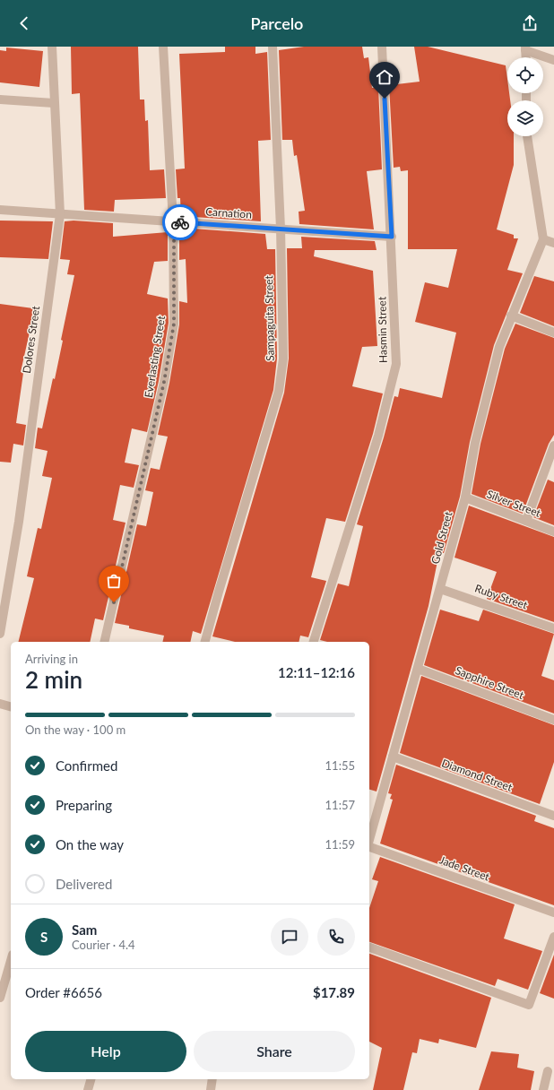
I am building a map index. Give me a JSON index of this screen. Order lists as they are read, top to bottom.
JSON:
{
  "streets": {
    "street": [
      "Carnation",
      "Sampaguita Street",
      "Hasmin Street",
      "Dolores Street",
      "Everlasting Street",
      "Silver Street",
      "Gold Street",
      "Ruby Street",
      "Sapphire Street",
      "Diamond Street",
      "Jade Street"
    ]
  },
  "crossings": [
    ["Carnation", "Sampaguita Street"],
    ["Carnation", "Hasmin Street"],
    ["Carnation", "Dolores Street"],
    ["Carnation", "Everlasting Street"],
    ["Silver Street", "Gold Street"],
    ["Gold Street", "Ruby Street"],
    ["Gold Street", "Sapphire Street"],
    ["Gold Street", "Diamond Street"]
  ],
  "page": {
    "header": "Parcelo",
    "heading": ["2 min", "Arriving in", "12:11–12:16"],
    "panel": [
      "Sam",
      "Courier · 4.4",
      "Order #6656",
      "$17.89"
    ],
    "bar": "On the way · 100 m",
    "list": [
      ["Confirmed", "11:55"],
      ["Preparing", "11:57"],
      ["On the way", "11:59"],
      "Delivered"
    ],
    "round": "S",
    "buttons": ["Help", "Share"]
  }
}
